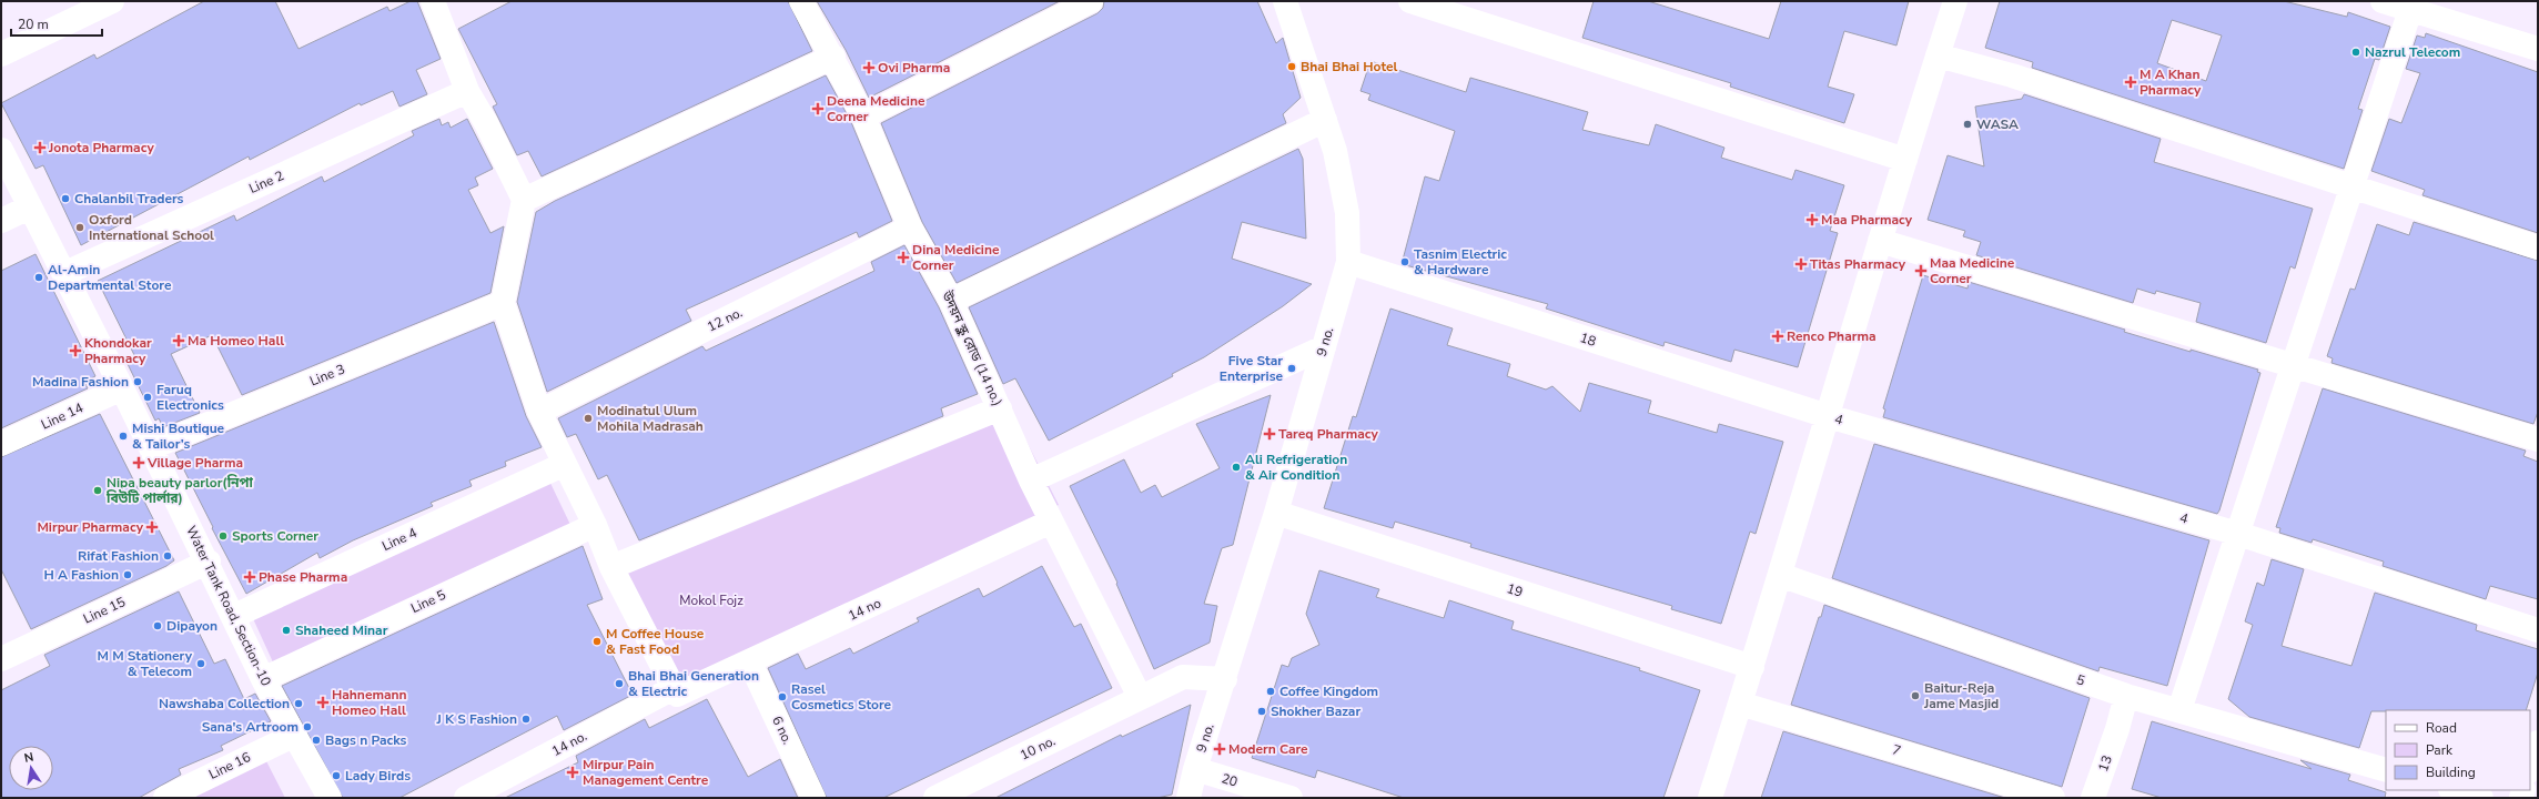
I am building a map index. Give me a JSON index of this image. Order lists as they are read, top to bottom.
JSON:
{
  "streets": {
    "street": [
      "Line 2",
      "12 no.",
      "18",
      "9 no.",
      "উদয়ন স্কুল রোড (14 no.)",
      "Line 3",
      "Line 14",
      "4",
      "Line 4",
      "19",
      "Line 5",
      "Water Tank Road, Section-10",
      "14 no",
      "Line 15",
      "5",
      "6 no.",
      "14 no.",
      "10 no.",
      "7",
      "13",
      "Line 16",
      "20"
    ]
  },
  "crossings": [
    ["Line 2", "Water Tank Road, Section-10"],
    ["12 no.", "উদয়ন স্কুল রোড (14 no.)"],
    ["18", "9 no."],
    ["18", "4"],
    ["9 no.", "19"],
    ["9 no.", "20"],
    ["উদয়ন স্কুল রোড (14 no.)", "14 no"],
    ["উদয়ন স্কুল রোড (14 no.)", "10 no."],
    ["Line 3", "Water Tank Road, Section-10"],
    ["Line 14", "Water Tank Road, Section-10"],
    ["Line 4", "Water Tank Road, Section-10"],
    ["Line 5", "Water Tank Road, Section-10"],
    ["Water Tank Road, Section-10", "Line 15"],
    ["Water Tank Road, Section-10", "Line 16"],
    ["14 no", "6 no."],
    ["14 no", "14 no."],
    ["5", "13"]
  ],
  "parks": ["Mokol Fojz"],
  "places": {
    "other": [
      "Nazrul Telecom",
      "Bhai Bhai Hotel",
      "WASA",
      "Chalanbil Traders",
      "Oxford International School",
      "Tasnim Electric & Hardware",
      "Al-Amin Departmental Store",
      "Five Star Enterprise",
      "Madina Fashion",
      "Faruq Electronics",
      "Modinatul Ulum Mohila Madrasah",
      "Mishi Boutique & Tailor’s",
      "Ali Refrigeration & Air Condition",
      "Nipa beauty parlor(নিপা বিউটি পার্লার)",
      "Sports Corner",
      "Rifat Fashion",
      "H A Fashion",
      "Dipayon",
      "Shaheed Minar",
      "M Coffee House & Fast Food",
      "M M Stationery & Telecom",
      "Bhai Bhai Generation & Electric",
      "Coffee Kingdom",
      "Baitur-Reja Jame Masjid",
      "Rasel Cosmetics Store",
      "Nawshaba Collection",
      "Shokher Bazar",
      "J K S Fashion",
      "Sana's Artroom",
      "Bags n Packs",
      "Lady Birds"
    ],
    "health": [
      "Ovi Pharma",
      "M A Khan Pharmacy",
      "Deena Medicine Corner",
      "Jonota Pharmacy",
      "Maa Pharmacy",
      "Dina Medicine Corner",
      "Titas Pharmacy",
      "Maa Medicine Corner",
      "Renco Pharma",
      "Ma Homeo Hall",
      "Khondokar Pharmacy",
      "Tareq Pharmacy",
      "Village Pharma",
      "Mirpur Pharmacy",
      "Phase Pharma",
      "Hahnemann Homeo Hall",
      "Modern Care",
      "Mirpur Pain Management Centre"
    ]
  },
  "legend": ["Road", "Park", "Building"],
  "scale_bar": "20 m",
  "north": "top"
}
